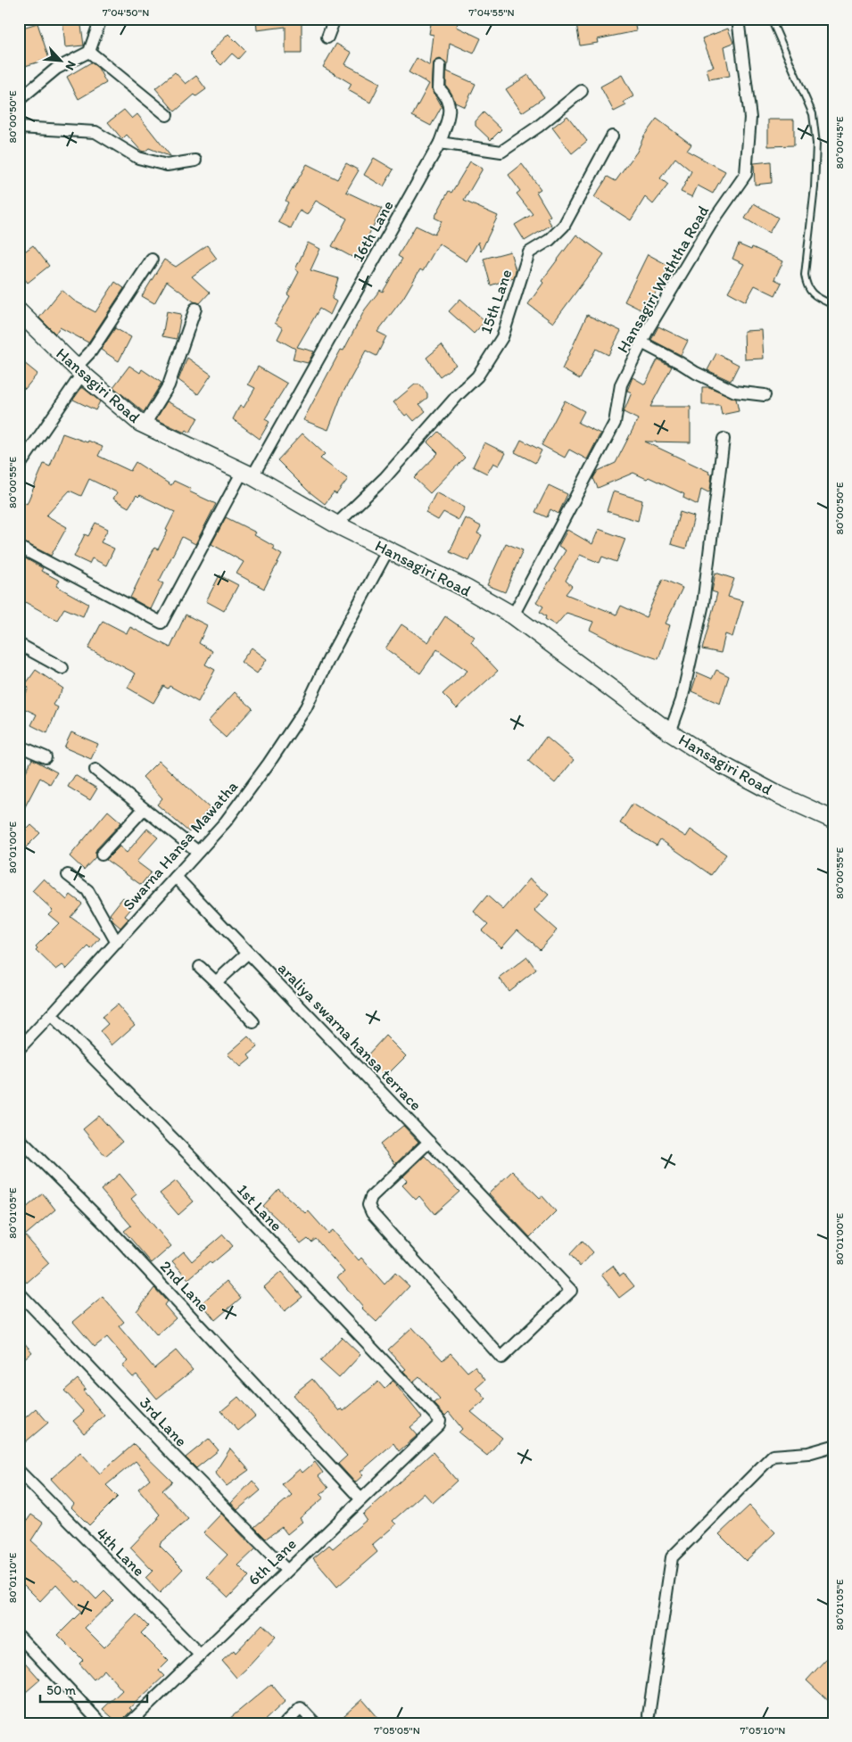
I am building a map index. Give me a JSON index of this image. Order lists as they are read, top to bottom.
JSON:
{
  "streets": {
    "street": [
      "16th Lane",
      "Hansagiri Waththa Road",
      "15th Lane",
      "Hansagiri Road",
      "Swarna Hansa Mawatha",
      "araliya swarna hansa terrace",
      "1st Lane",
      "2nd Lane",
      "3rd Lane",
      "4th Lane",
      "6th Lane"
    ]
  },
  "crossings": [
    ["16th Lane", "Hansagiri Road"],
    ["Hansagiri Waththa Road", "Hansagiri Road"],
    ["15th Lane", "Hansagiri Road"],
    ["Hansagiri Road", "Swarna Hansa Mawatha"],
    ["Swarna Hansa Mawatha", "araliya swarna hansa terrace"],
    ["Swarna Hansa Mawatha", "1st Lane"],
    ["1st Lane", "6th Lane"],
    ["2nd Lane", "6th Lane"],
    ["3rd Lane", "6th Lane"],
    ["4th Lane", "6th Lane"]
  ],
  "scale_bar": "50 m",
  "north": "bottom right",
  "coordinates": [
    "7°04'50\"N",
    "7°04'55\"N",
    "80°00'50\"E",
    "80°00'45\"E",
    "80°00'55\"E",
    "80°01'00\"E",
    "80°01'05\"E",
    "80°01'10\"E",
    "7°05'05\"N",
    "7°05'10\"N"
  ]
}
